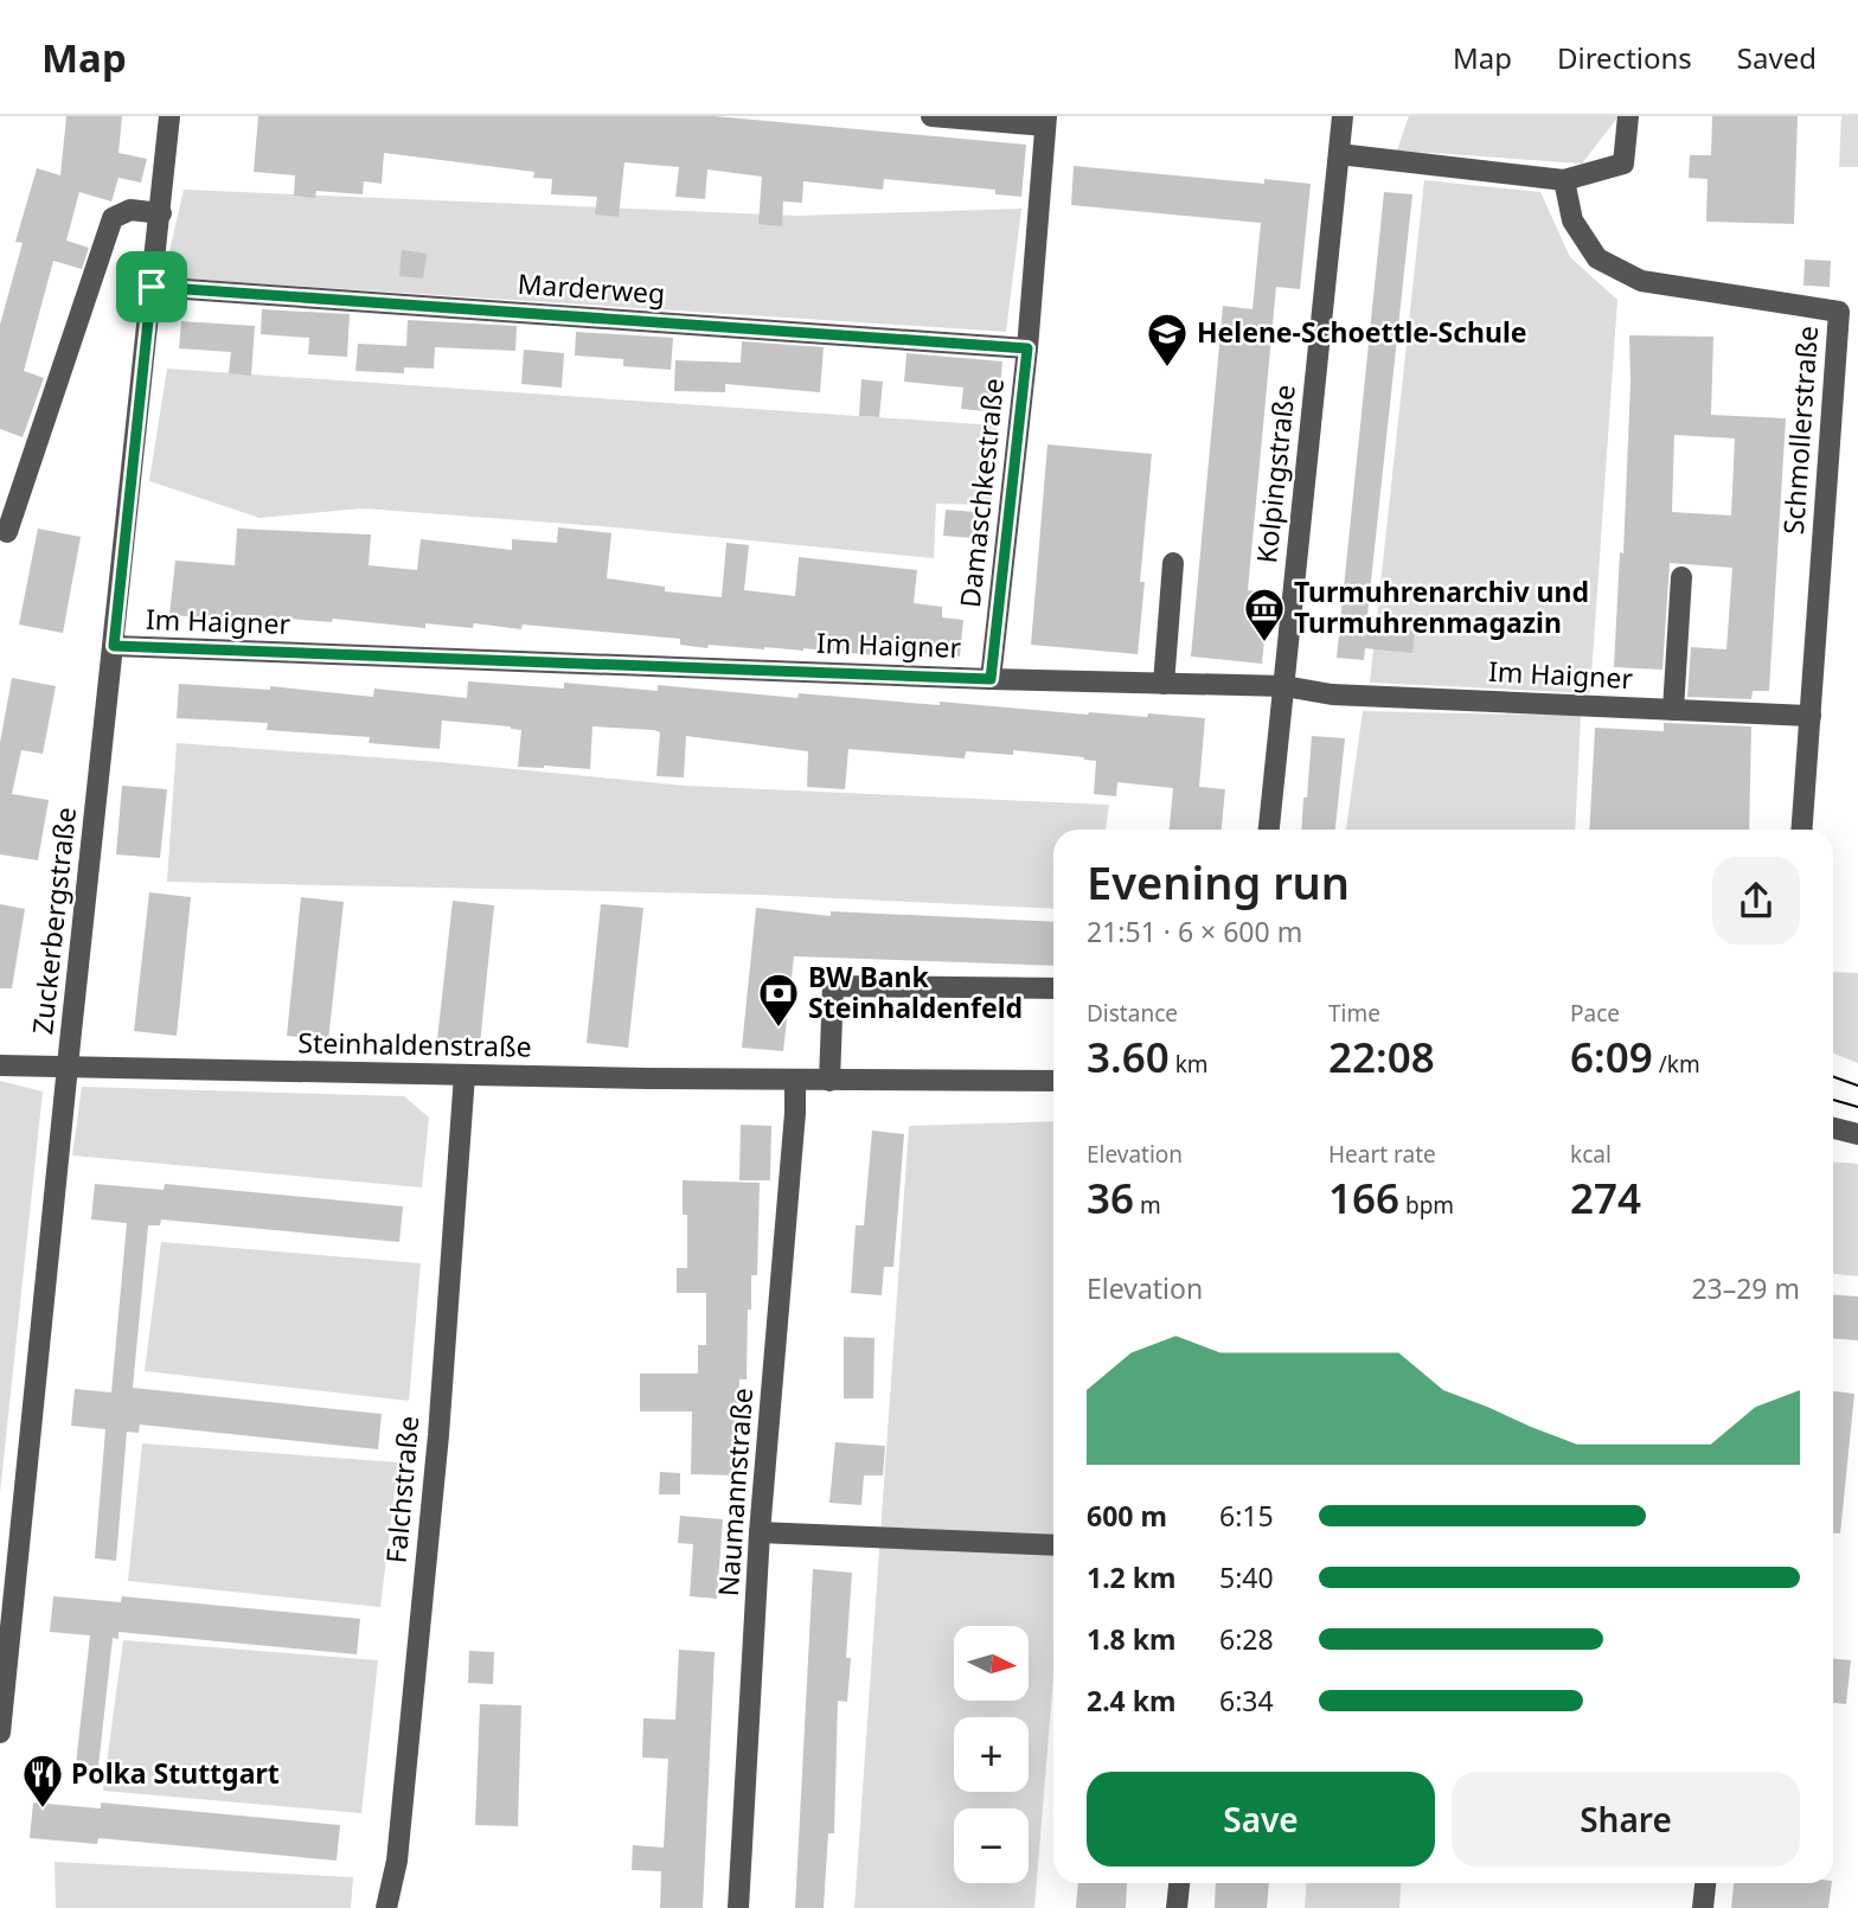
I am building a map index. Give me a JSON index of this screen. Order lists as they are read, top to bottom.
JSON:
{
  "streets": {
    "street": [
      "Marderweg",
      "Schmollerstraße",
      "Kolpingstraße",
      "Damaschkestraße",
      "Im Haigner",
      "Zuckerbergstraße",
      "Steinhaldenstraße",
      "Falchstraße",
      "Naumannstraße"
    ]
  },
  "crossings": [
    ["Marderweg", "Damaschkestraße"],
    ["Marderweg", "Zuckerbergstraße"],
    ["Schmollerstraße", "Im Haigner"],
    ["Kolpingstraße", "Im Haigner"],
    ["Damaschkestraße", "Im Haigner"],
    ["Im Haigner", "Zuckerbergstraße"],
    ["Zuckerbergstraße", "Steinhaldenstraße"],
    ["Steinhaldenstraße", "Falchstraße"],
    ["Steinhaldenstraße", "Naumannstraße"]
  ],
  "places": {
    "school or university": ["Helene-Schoettle-Schule"],
    "museum": ["Turmuhrenarchiv und Turmuhrenmagazin"],
    "bank": ["BW Bank Steinhaldenfeld"],
    "restaurant": ["Polka Stuttgart"]
  },
  "north": "right",
  "page": {
    "header": "Map",
    "nav": ["Map", "Directions", "Saved"],
    "heading": ["Evening run", "21:51 · 6 × 600 m"],
    "stats": [
      ["Distance", "3.60 km"],
      ["Time", "22:08"],
      ["Pace", "6:09 /km"],
      ["Elevation", "36 m"],
      ["Heart rate", "166 bpm"],
      ["kcal", "274"]
    ],
    "chart": ["Elevation", "23–29 m"],
    "list": [
      {
        "name": "600 m",
        "note": "6:15"
      },
      {
        "name": "1.2 km",
        "note": "5:40"
      },
      {
        "name": "1.8 km",
        "note": "6:28"
      },
      {
        "name": "2.4 km",
        "note": "6:34"
      }
    ],
    "map_buttons": ["+", "−"],
    "buttons": ["Save", "Share"]
  }
}
